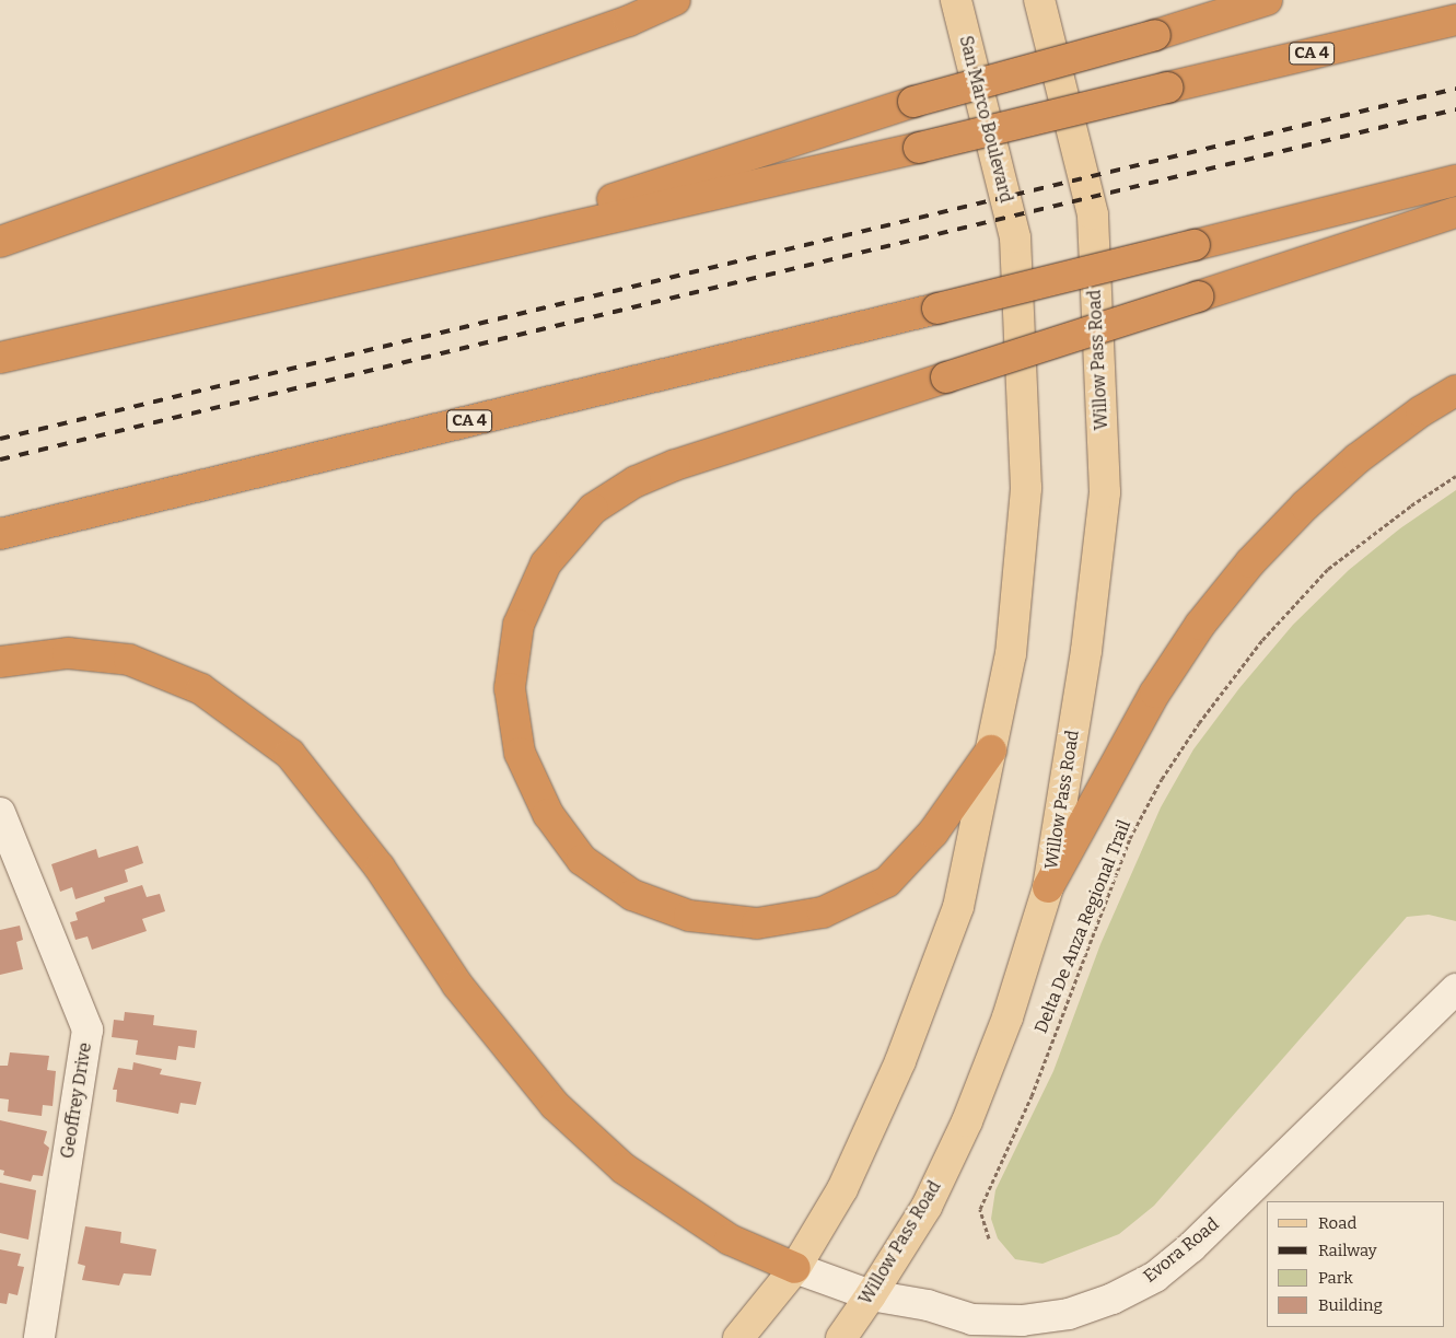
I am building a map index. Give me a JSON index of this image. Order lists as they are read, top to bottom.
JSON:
{
  "streets": {
    "highway": ["CA 4"],
    "main road": ["San Marco Boulevard", "Willow Pass Road"],
    "street": ["Geoffrey Drive", "Evora Road"],
    "path": ["Delta De Anza Regional Trail"]
  },
  "crossings": [
    ["Willow Pass Road", "Evora Road"]
  ],
  "legend": [
    "Road",
    "Railway",
    "Park",
    "Building"
  ]
}
